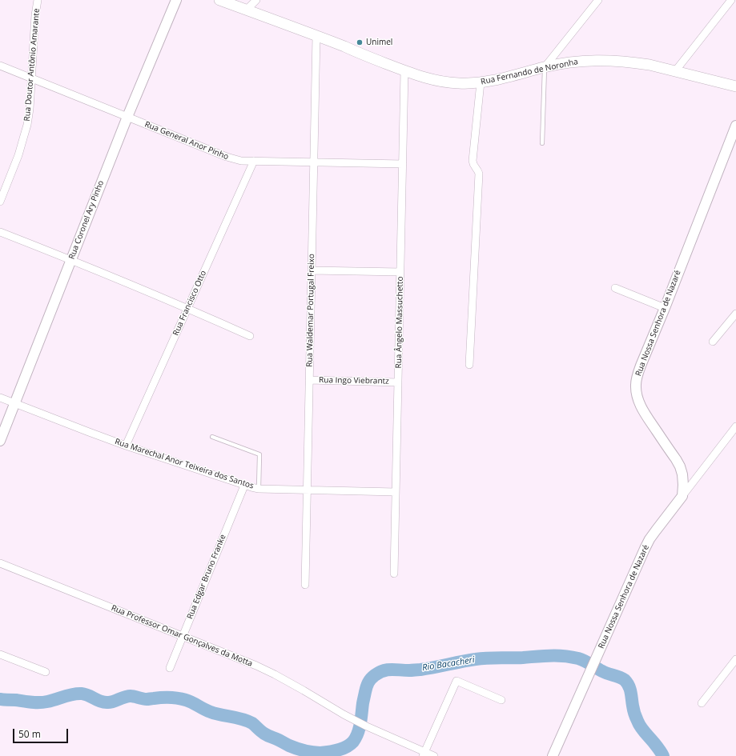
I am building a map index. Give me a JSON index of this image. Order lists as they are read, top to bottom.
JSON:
{
  "streets": {
    "main road": ["Rua Fernando de Noronha"],
    "street": [
      "Rua Doutor Antônio Amarante",
      "Rua General Anor Pinho",
      "Rua Coronel Ary Pinho",
      "Rua Francisco Otto",
      "Rua Waldemar Portugal Freixo",
      "Rua Ângelo Massuchetto",
      "Rua Nossa Senhora de Nazaré",
      "Rua Ingo Viebrantz",
      "Rua Marechal Anor Teixeira dos Santos",
      "Rua Edgar Bruno Franke",
      "Rua Professor Omar Gonçalves da Motta"
    ]
  },
  "crossings": [
    ["Rua Doutor Antônio Amarante", "Rua General Anor Pinho"],
    ["Rua Fernando de Noronha", "Rua Waldemar Portugal Freixo"],
    ["Rua Fernando de Noronha", "Rua Ângelo Massuchetto"],
    ["Rua General Anor Pinho", "Rua Coronel Ary Pinho"],
    ["Rua General Anor Pinho", "Rua Francisco Otto"],
    ["Rua General Anor Pinho", "Rua Waldemar Portugal Freixo"],
    ["Rua General Anor Pinho", "Rua Ângelo Massuchetto"],
    ["Rua Coronel Ary Pinho", "Rua Marechal Anor Teixeira dos Santos"],
    ["Rua Francisco Otto", "Rua Marechal Anor Teixeira dos Santos"],
    ["Rua Waldemar Portugal Freixo", "Rua Ingo Viebrantz"],
    ["Rua Waldemar Portugal Freixo", "Rua Marechal Anor Teixeira dos Santos"],
    ["Rua Ângelo Massuchetto", "Rua Ingo Viebrantz"],
    ["Rua Ângelo Massuchetto", "Rua Marechal Anor Teixeira dos Santos"],
    ["Rua Marechal Anor Teixeira dos Santos", "Rua Edgar Bruno Franke"],
    ["Rua Edgar Bruno Franke", "Rua Professor Omar Gonçalves da Motta"]
  ],
  "water": ["Rio Bacacheri"],
  "places": ["Unimel"],
  "scale_bar": "50 m"
}
